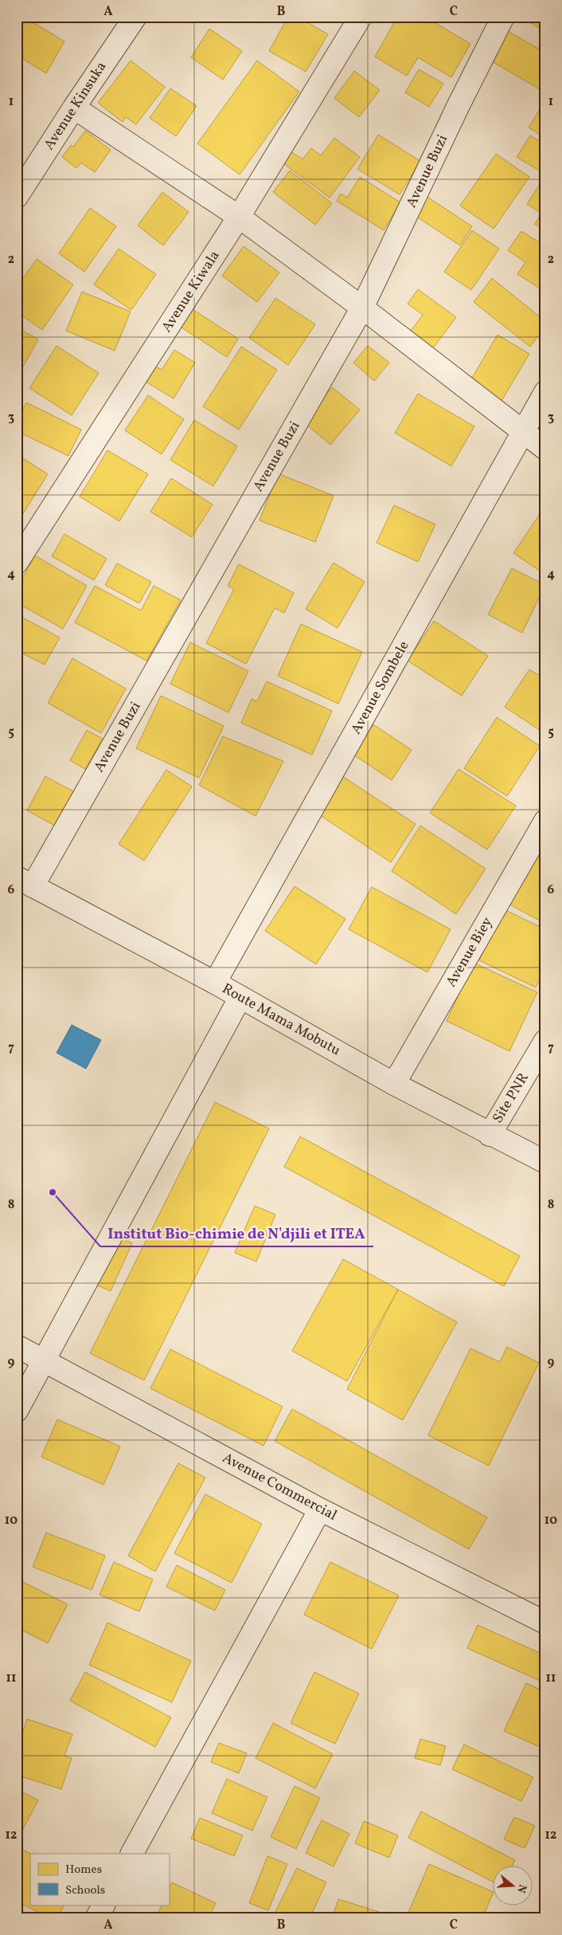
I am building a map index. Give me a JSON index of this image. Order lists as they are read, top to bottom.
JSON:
{
  "streets": {
    "street": [
      "Avenue Kinsuka",
      "Avenue Buzi",
      "Avenue Kiwala",
      "Avenue Sombele",
      "Avenue Biey",
      "Route Mama Mobutu",
      "Site PNR",
      "Avenue Commercial"
    ]
  },
  "crossings": [
    ["Avenue Buzi", "Route Mama Mobutu"],
    ["Avenue Sombele", "Route Mama Mobutu"],
    ["Avenue Biey", "Route Mama Mobutu"],
    ["Route Mama Mobutu", "Site PNR"]
  ],
  "places": ["Institut Bio-chimie de N'djili et ITEA"],
  "legend": ["Homes", "Schools"],
  "north": "right",
  "grid": {
    "columns": ["A", "B", "C"],
    "rows": [
      "1",
      "2",
      "3",
      "4",
      "5",
      "6",
      "7",
      "8",
      "9",
      "10",
      "11",
      "12"
    ]
  }
}
